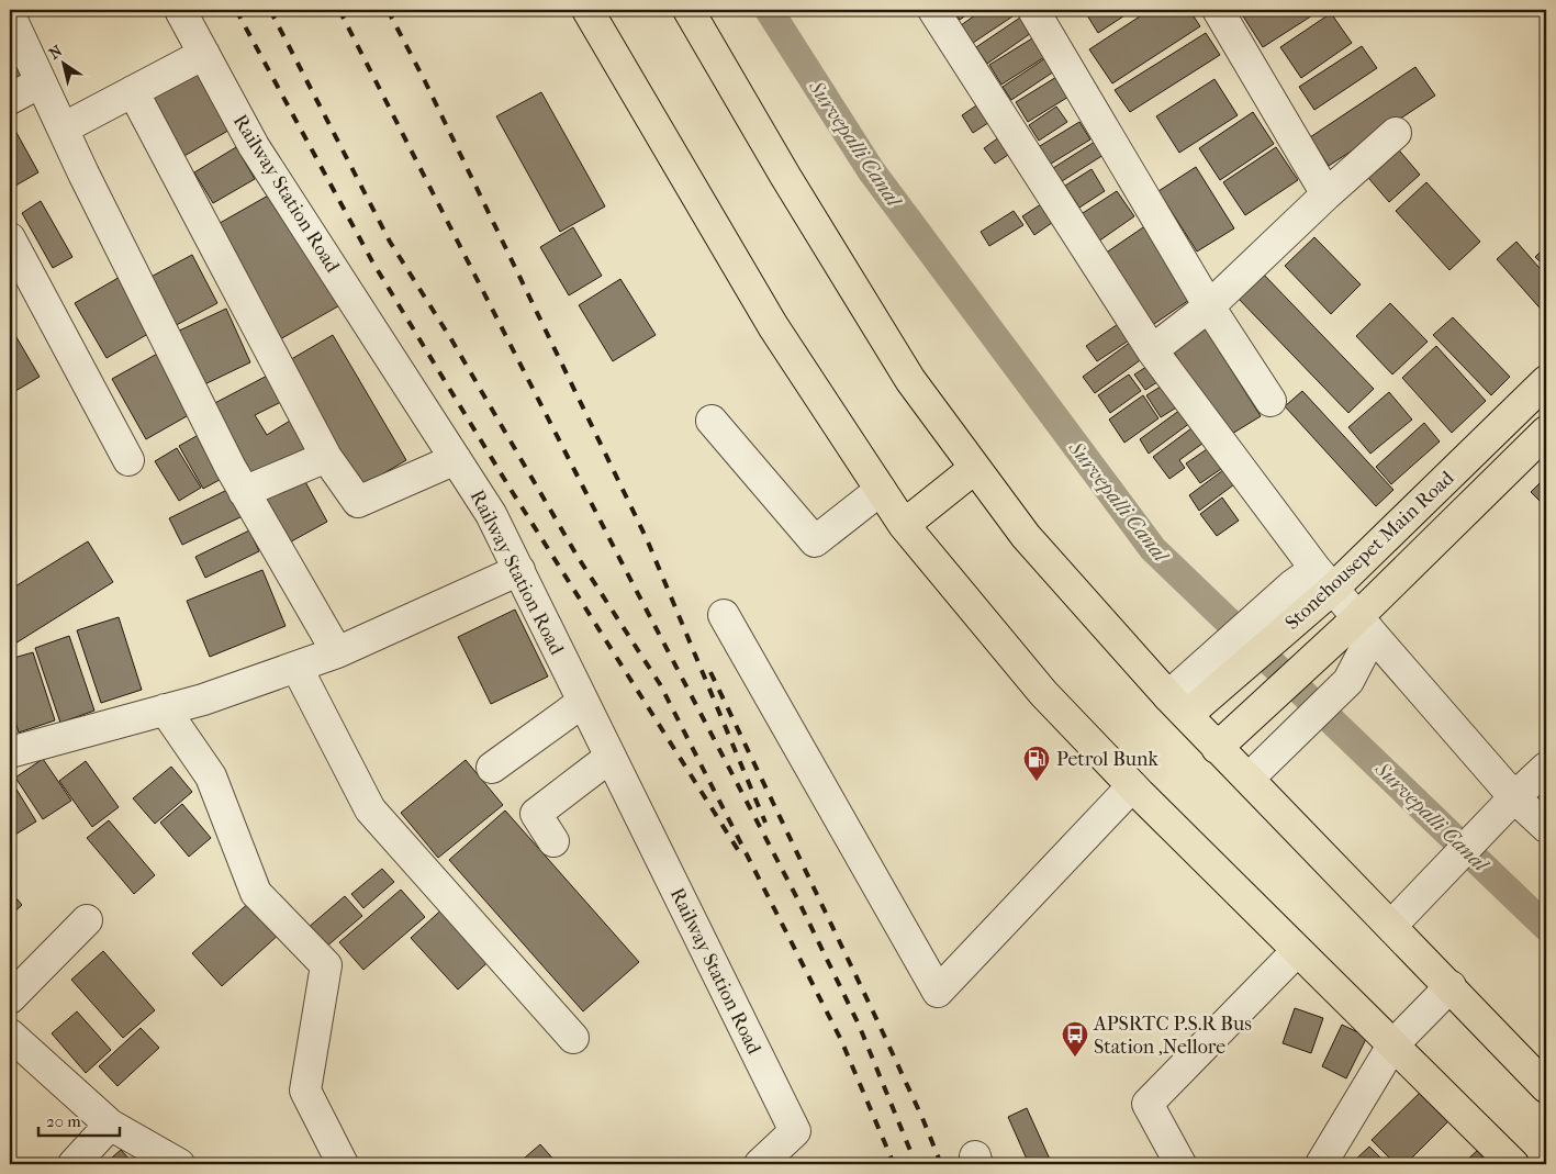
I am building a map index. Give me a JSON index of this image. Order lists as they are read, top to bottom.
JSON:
{
  "streets": {
    "main road": ["Stonehousepet Main Road"],
    "street": ["Railway Station Road"]
  },
  "water": ["Survepalli Canal"],
  "places": {
    "fuel station": ["Petrol Bunk"],
    "bus stop": ["APSRTC P.S.R Bus Station ,Nellore"]
  },
  "scale_bar": "20 m",
  "north": "top left"
}
